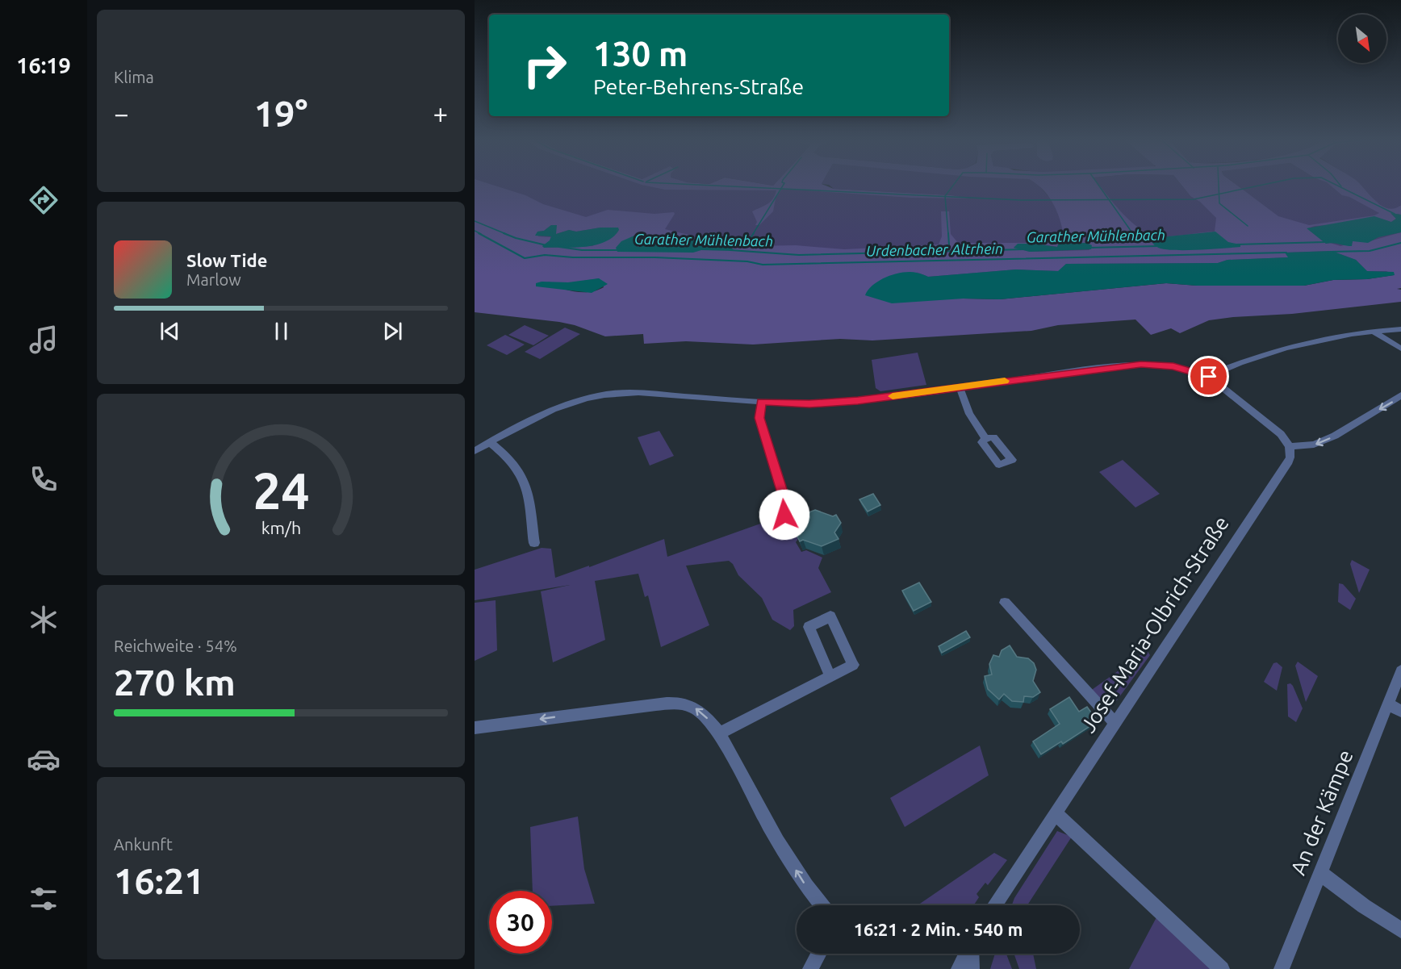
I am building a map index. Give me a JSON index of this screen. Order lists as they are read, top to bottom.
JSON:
{
  "streets": {
    "street": ["Josef-Maria-Olbrich-Straße", "An der Kämpe"]
  },
  "water": ["Garather Mühlenbach", "Urdenbacher Altrhein"],
  "north": "bottom right",
  "page": {
    "tabs": "16:19",
    "tile": [
      "Klima",
      ["Reichweite · 54%", "270 km"],
      ["Ankunft", "16:21"]
    ],
    "turn": ["130 m", "Peter-Behrens-Straße"],
    "heat": ["−", "19°", "+"],
    "song": ["Slow Tide", "Marlow"],
    "limit": "30",
    "trip": "16:21 · 2 Min. · 540 m",
    "gauge": ["24", "km/h"]
  }
}
